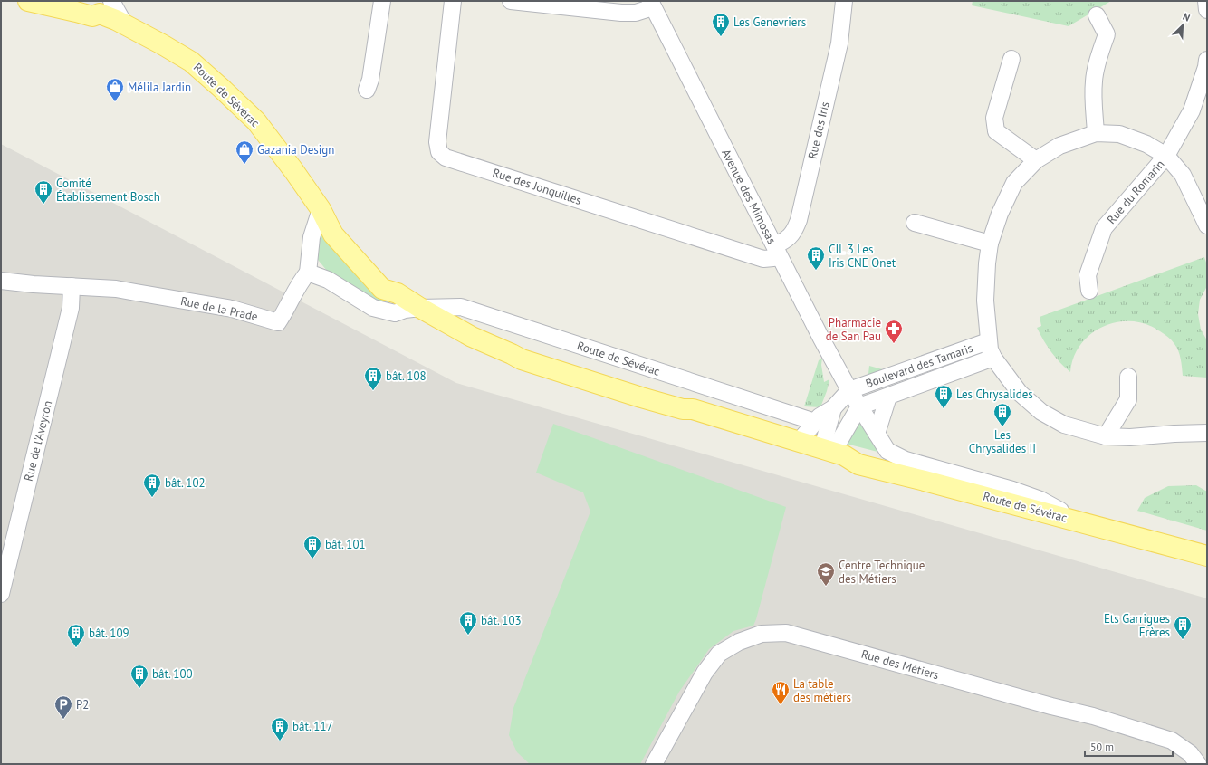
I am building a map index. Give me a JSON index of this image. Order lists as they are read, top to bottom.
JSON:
{
  "streets": {
    "main road": ["Route de Sévérac"],
    "street": [
      "Rue des Iris",
      "Rue des Jonquilles",
      "Rue du Romarin",
      "Avenue des Mimosas",
      "Rue de la Prade",
      "Boulevard des Tamaris",
      "Rue de l'Aveyron",
      "Rue des Métiers"
    ]
  },
  "crossings": [
    ["Route de Sévérac", "Avenue des Mimosas"],
    ["Rue des Iris", "Rue des Jonquilles"],
    ["Rue des Iris", "Avenue des Mimosas"],
    ["Rue des Jonquilles", "Avenue des Mimosas"],
    ["Rue du Romarin", "Boulevard des Tamaris"],
    ["Avenue des Mimosas", "Boulevard des Tamaris"],
    ["Rue de la Prade", "Rue de l'Aveyron"]
  ],
  "places": {
    "building": [
      "Les Genevriers",
      "Comité Établissement Bosch",
      "CIL 3 Les Iris CNE Onet",
      "bât. 108",
      "Les Chrysalides",
      "Les Chrysalides II",
      "bât. 102",
      "bât. 101",
      "bât. 103",
      "Ets Garrigues Frères",
      "bât. 109",
      "bât. 100",
      "bât. 117"
    ],
    "shop": ["Mélila Jardin", "Gazania Design"],
    "pharmacy": ["Pharmacie de San Pau"],
    "school or university": ["Centre Technique des Métiers"],
    "restaurant": ["La table des métiers"],
    "parking": ["P2"]
  },
  "scale_bar": "50 m",
  "north": "top right"
}
